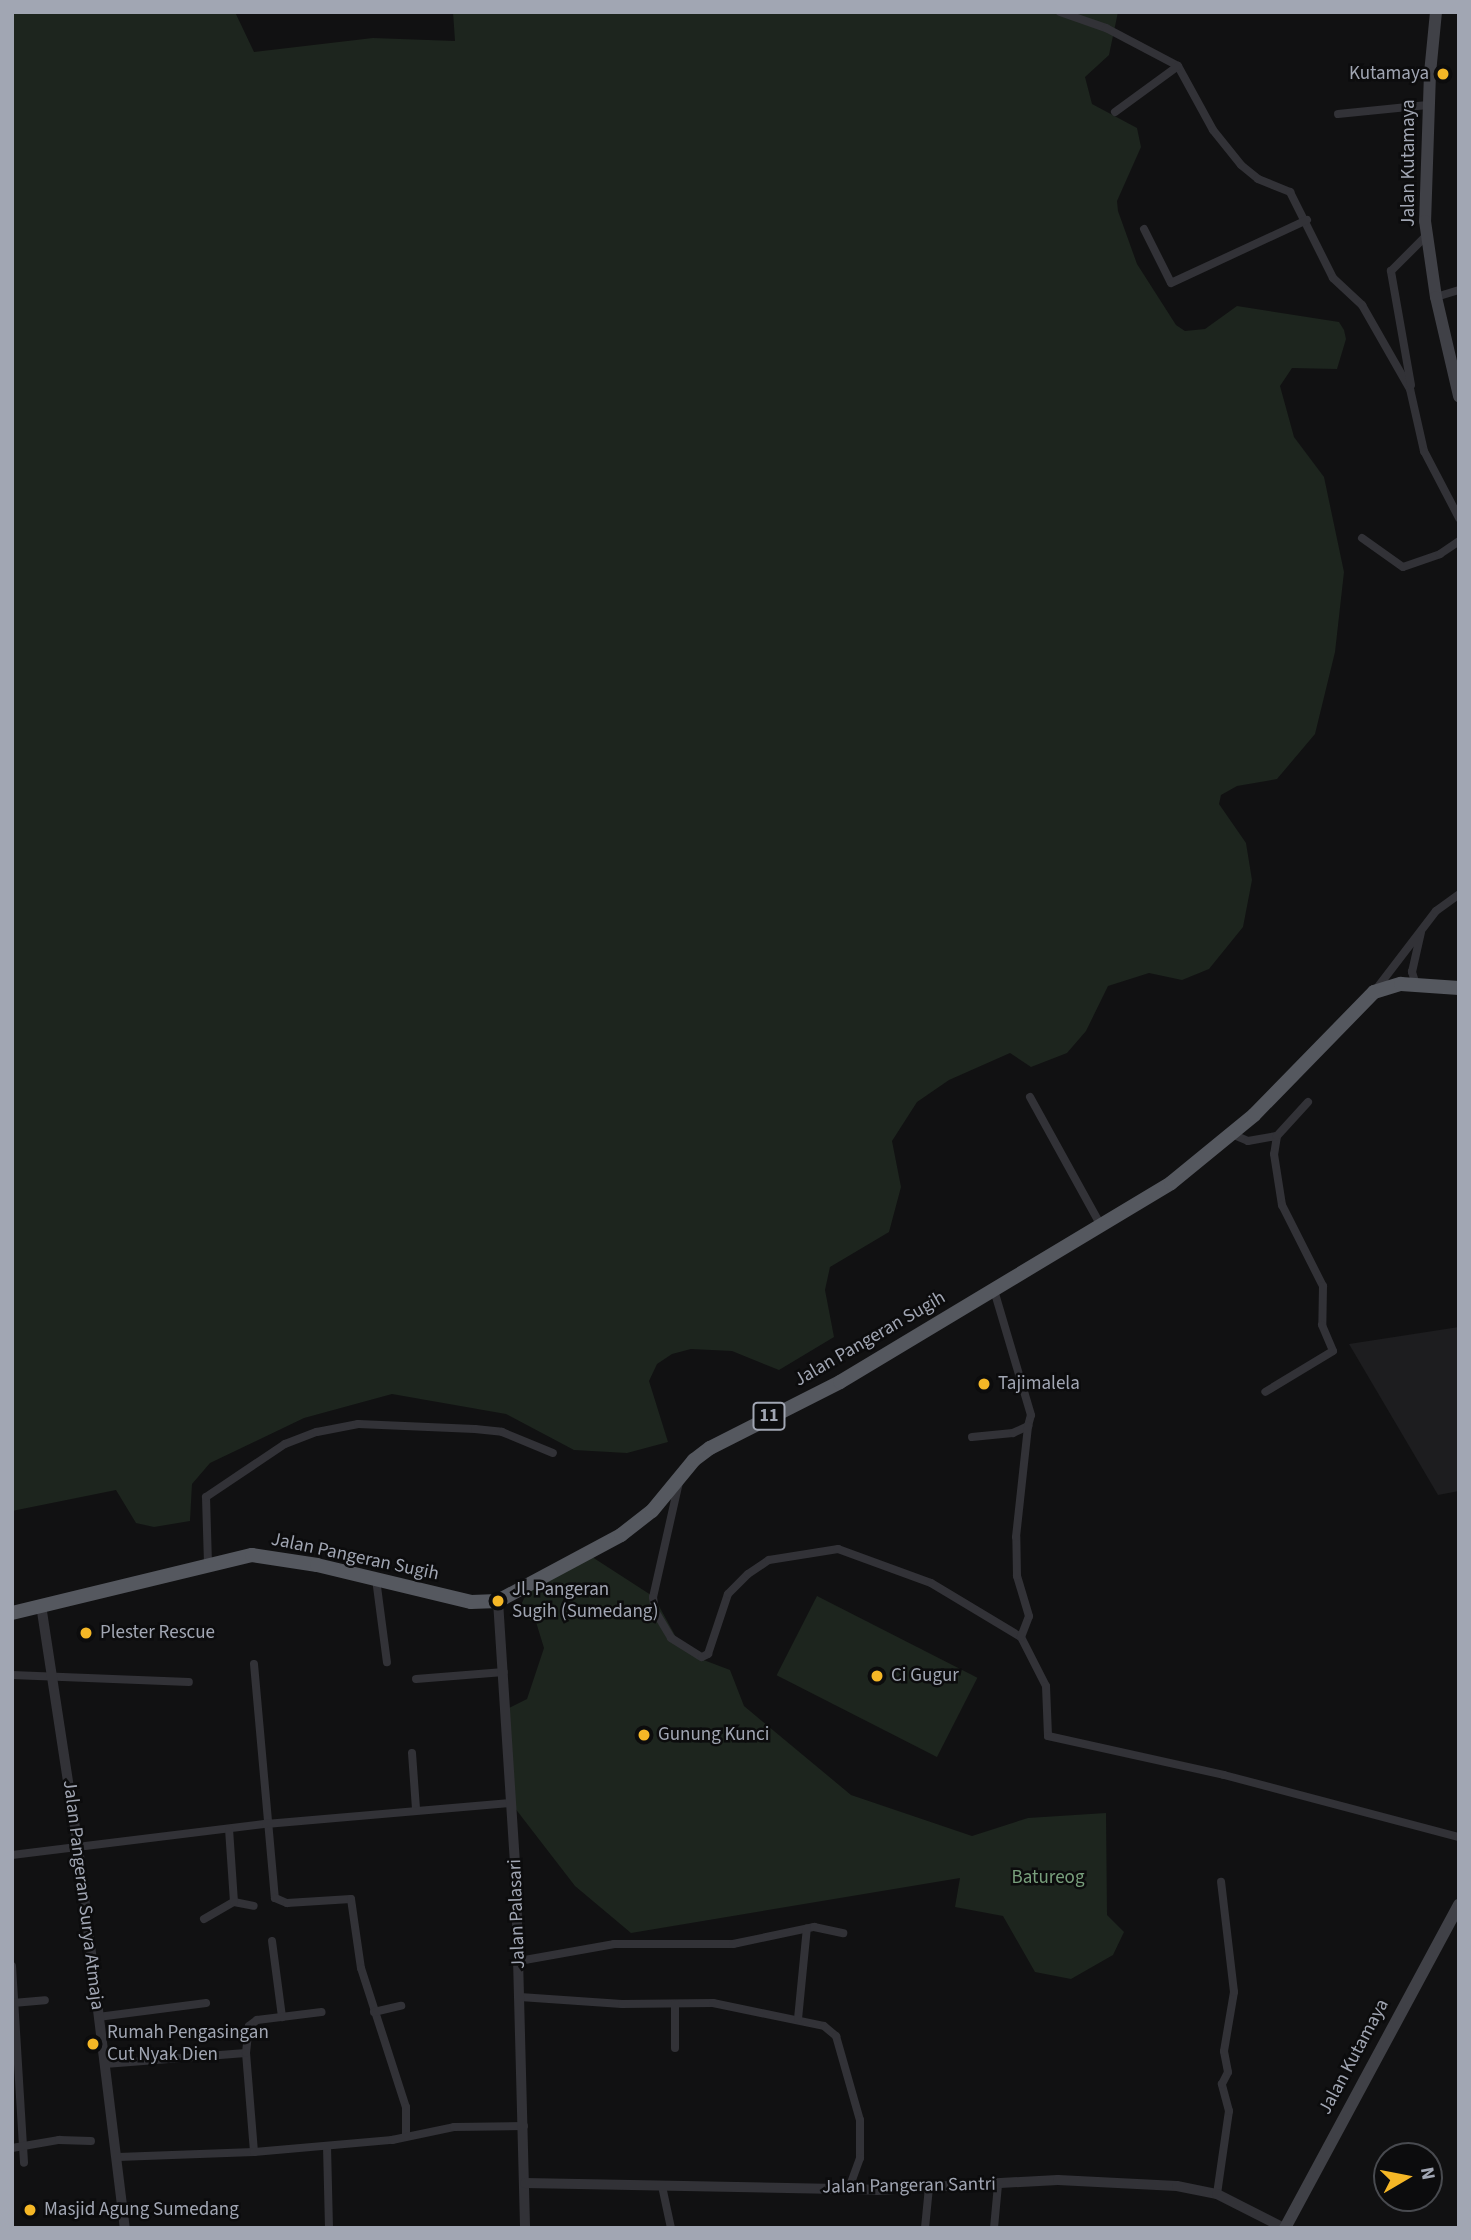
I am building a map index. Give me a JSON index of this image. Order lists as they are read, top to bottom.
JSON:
{
  "streets": {
    "highway": ["Jalan Pangeran Sugih", "11"],
    "main road": ["Jalan Kutamaya"],
    "street": ["Jalan Pangeran Surya Atmaja", "Jalan Palasari", "Jalan Pangeran Santri"]
  },
  "crossings": [
    ["Jalan Kutamaya", "Jalan Pangeran Santri"],
    ["Jalan Pangeran Sugih", "Jalan Pangeran Surya Atmaja"],
    ["Jalan Pangeran Sugih", "Jalan Palasari"],
    ["Jalan Palasari", "Jalan Pangeran Santri"]
  ],
  "parks": ["Batureog"],
  "places": [
    "Kutamaya",
    "Tajimalela",
    "Jl. Pangeran Sugih (Sumedang)",
    "Plester Rescue",
    "Ci Gugur",
    "Gunung Kunci",
    "Rumah Pengasingan Cut Nyak Dien",
    "Masjid Agung Sumedang"
  ],
  "north": "right"
}
